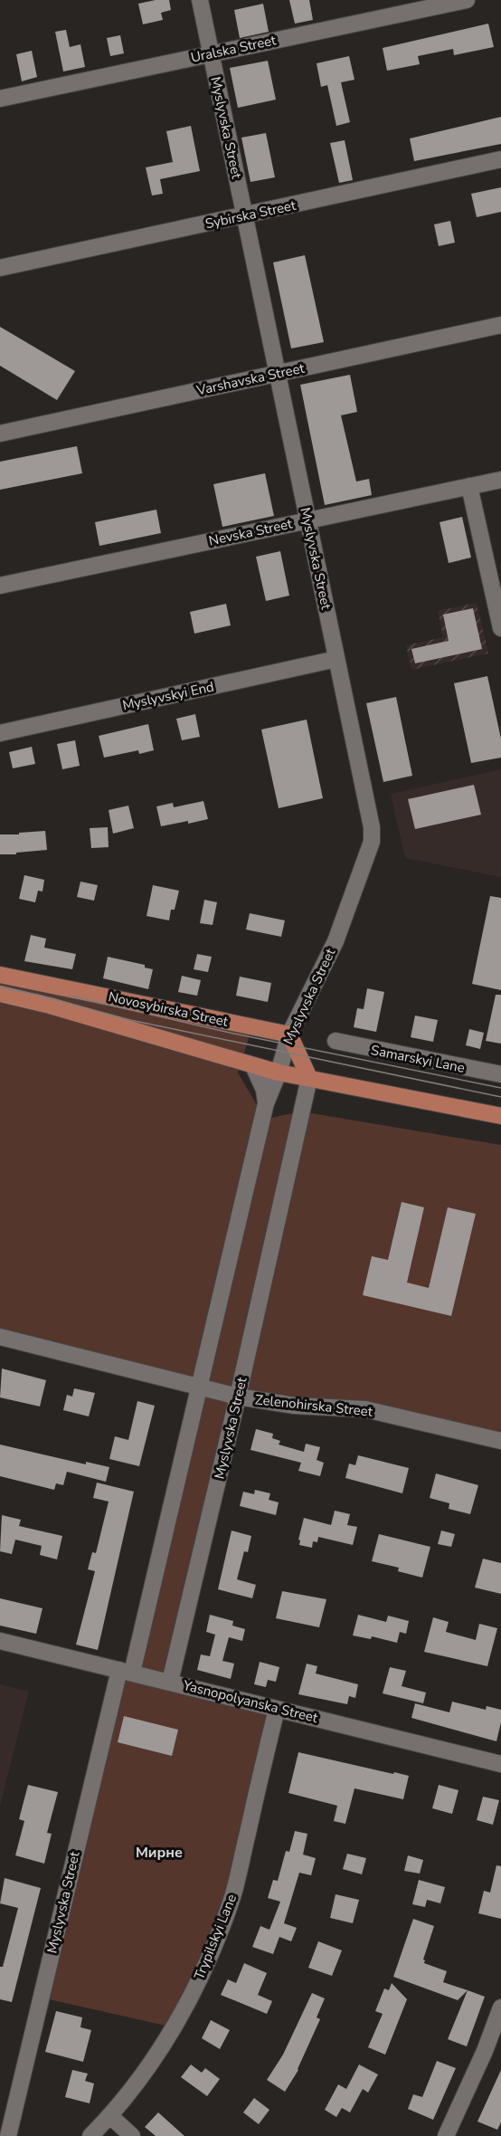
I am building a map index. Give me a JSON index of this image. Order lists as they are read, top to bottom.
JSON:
{
  "streets": {
    "main road": ["Novosybirska Street"],
    "street": [
      "Uralska Street",
      "Myslyvska Street",
      "Sybirska Street",
      "Varshavska Street",
      "Nevska Street",
      "Myslyvskyi End",
      "Samarskyi Lane",
      "Zelenohirska Street",
      "Yasnopolyanska Street",
      "Trypilskyi Lane"
    ]
  },
  "crossings": [
    ["Uralska Street", "Myslyvska Street"],
    ["Myslyvska Street", "Sybirska Street"],
    ["Myslyvska Street", "Varshavska Street"],
    ["Myslyvska Street", "Nevska Street"],
    ["Myslyvska Street", "Myslyvskyi End"],
    ["Myslyvska Street", "Novosybirska Street"],
    ["Myslyvska Street", "Zelenohirska Street"],
    ["Myslyvska Street", "Yasnopolyanska Street"],
    ["Yasnopolyanska Street", "Trypilskyi Lane"]
  ],
  "districts": ["Мирне"]
}
